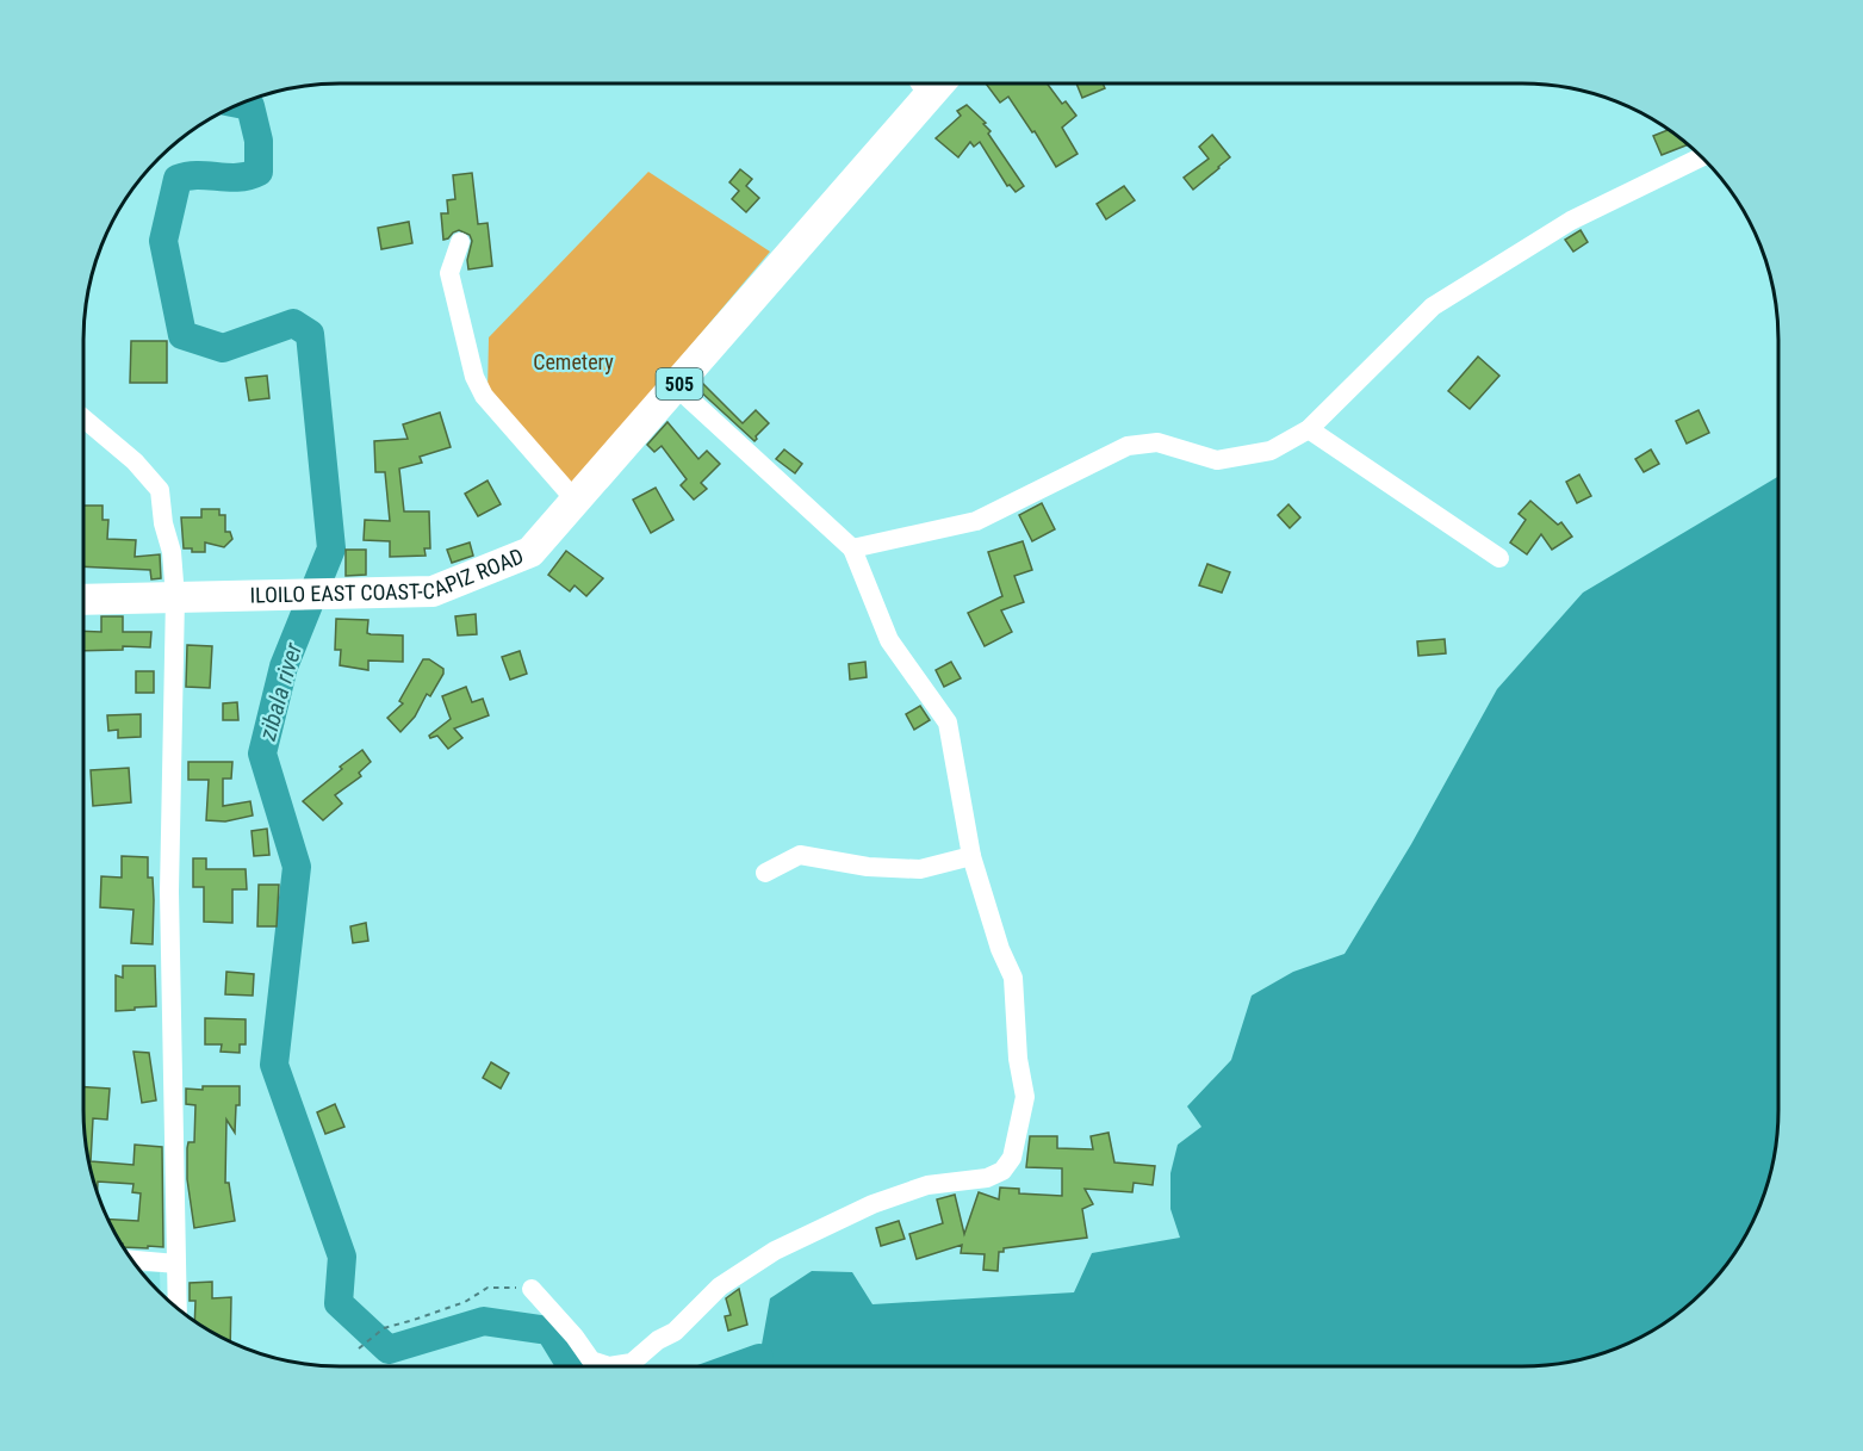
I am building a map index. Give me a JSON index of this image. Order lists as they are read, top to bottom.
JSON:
{
  "streets": {
    "main road": ["505", "ILOILO EAST COAST-CAPIZ ROAD"]
  },
  "water": ["zibala river"],
  "parks": ["Cemetery"]
}
